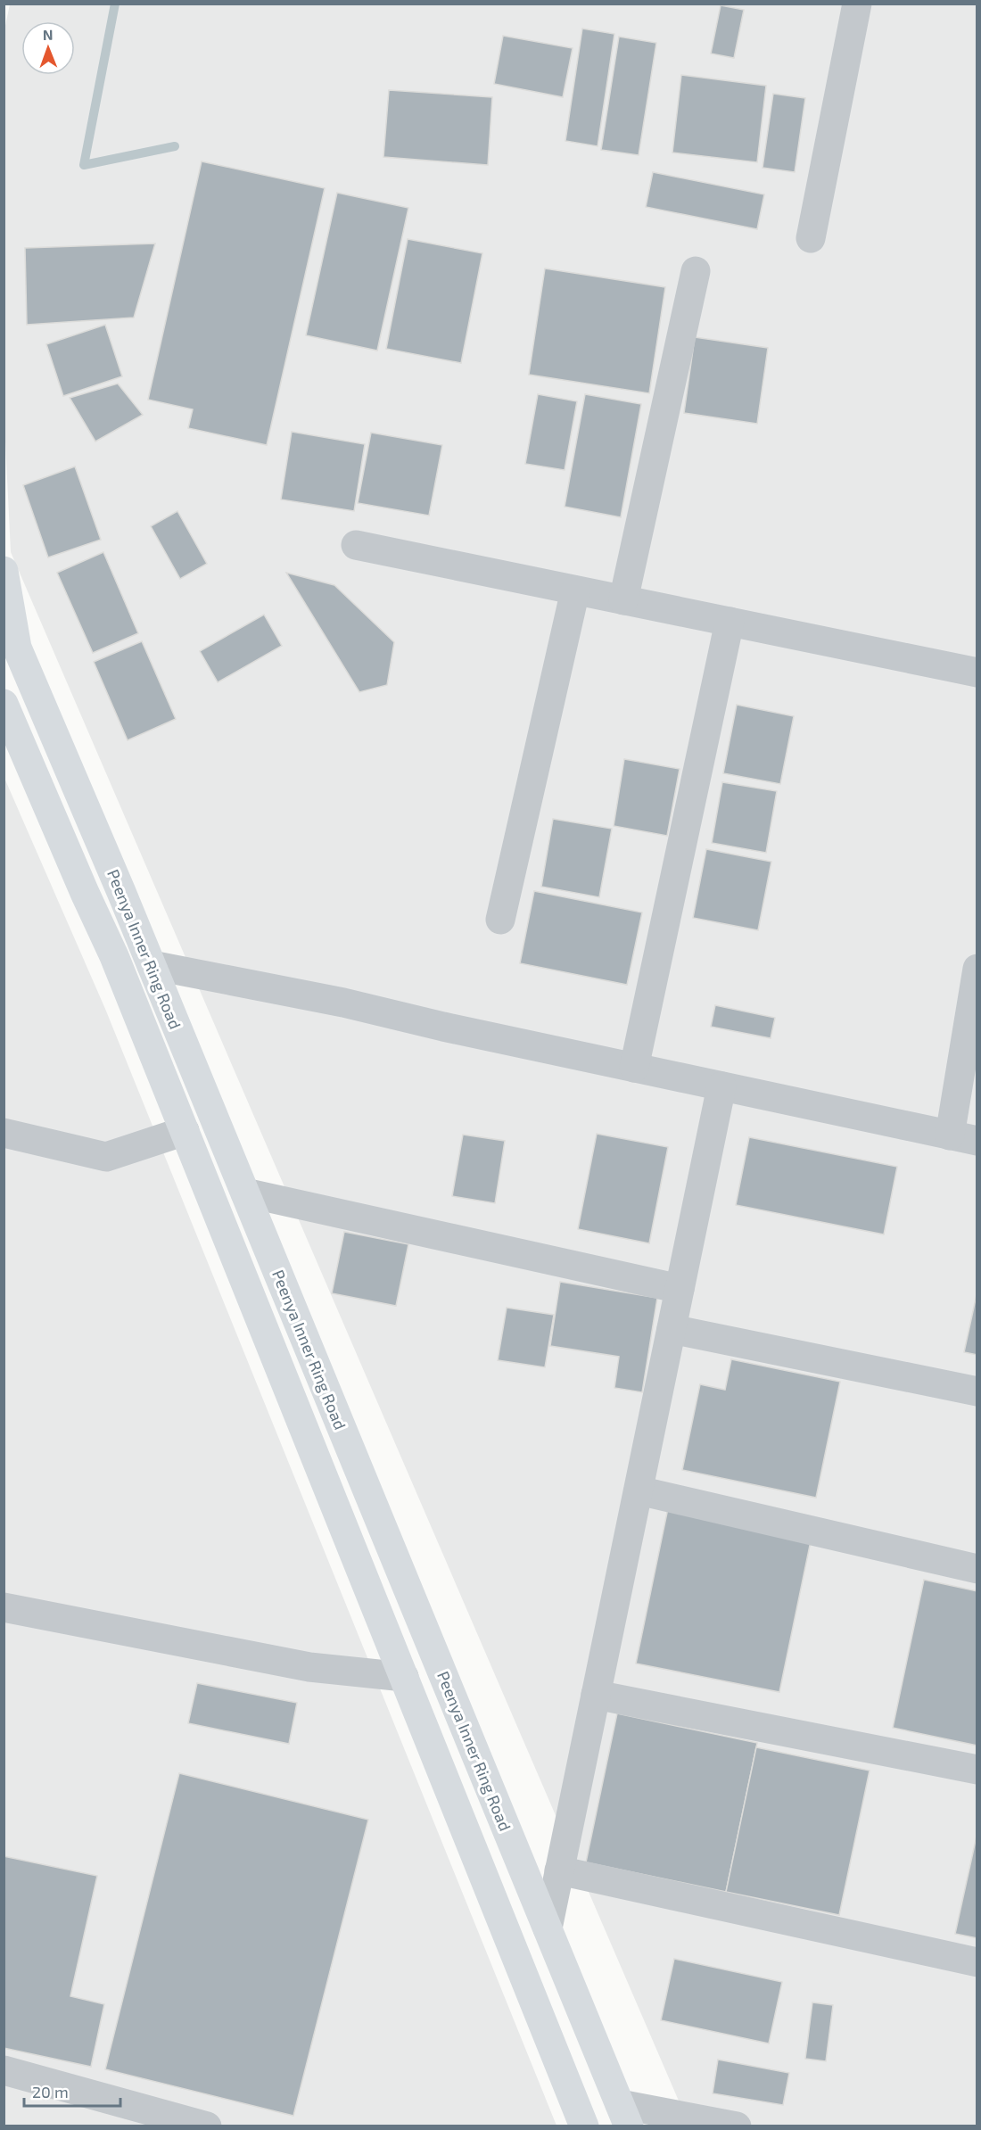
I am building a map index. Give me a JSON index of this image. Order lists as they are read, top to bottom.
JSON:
{
  "streets": {
    "main road": ["Peenya Inner Ring Road"]
  },
  "scale_bar": "20 m",
  "north": "top"
}
